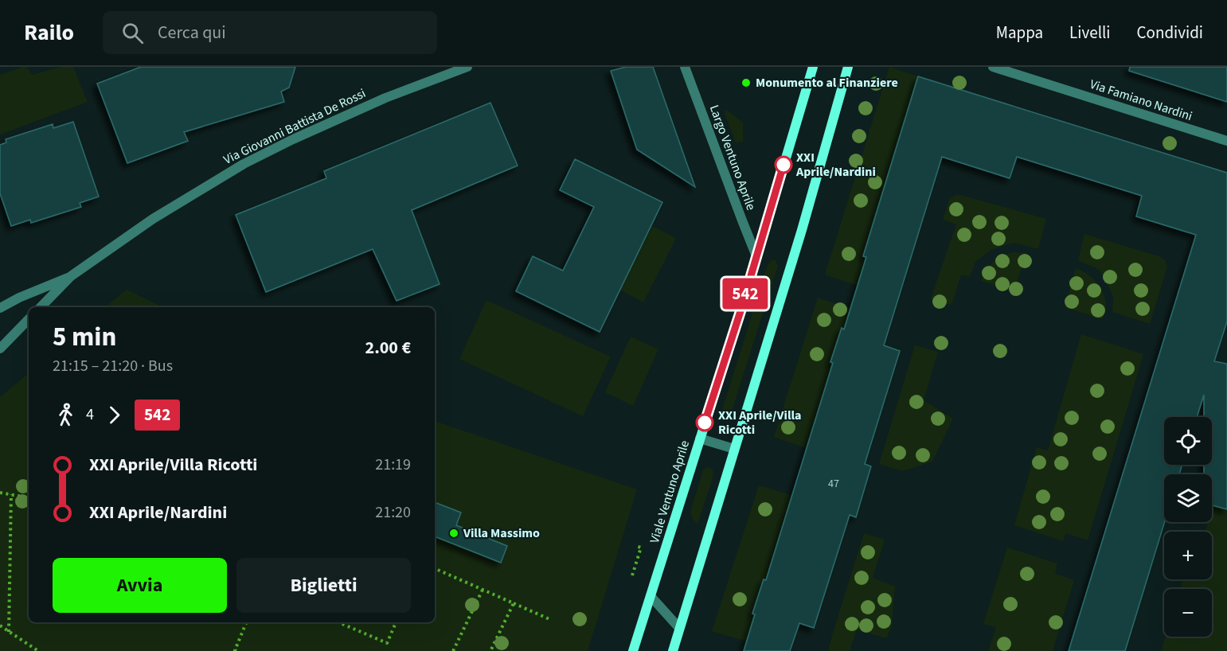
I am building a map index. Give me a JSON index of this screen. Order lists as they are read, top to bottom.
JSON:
{
  "streets": {
    "street": [
      "Via Famiano Nardini",
      "Via Giovanni Battista De Rossi",
      "Largo Ventuno Aprile",
      "Viale Ventuno Aprile"
    ]
  },
  "crossings": [
    ["Largo Ventuno Aprile", "Viale Ventuno Aprile"]
  ],
  "places": [
    "Monumento al Finanziere",
    "XXI Aprile/Nardini",
    "XXI Aprile/Villa Ricotti",
    "Villa Massimo"
  ],
  "lines": ["bus line 542"],
  "house_numbers": ["47"],
  "page": {
    "header": "Railo",
    "search": "Cerca qui",
    "nav": ["Mappa", "Livelli", "Condividi"],
    "on_map": "542",
    "heading": ["5 min", "21:15 – 21:20 · Bus", "2.00 €"],
    "legs": ["4", "542"],
    "map_buttons": ["+", "−"],
    "list": [
      {
        "name": "XXI Aprile/Villa Ricotti",
        "value": "21:19"
      },
      {
        "name": "XXI Aprile/Nardini",
        "value": "21:20"
      }
    ],
    "buttons": ["Avvia", "Biglietti"]
  }
}
